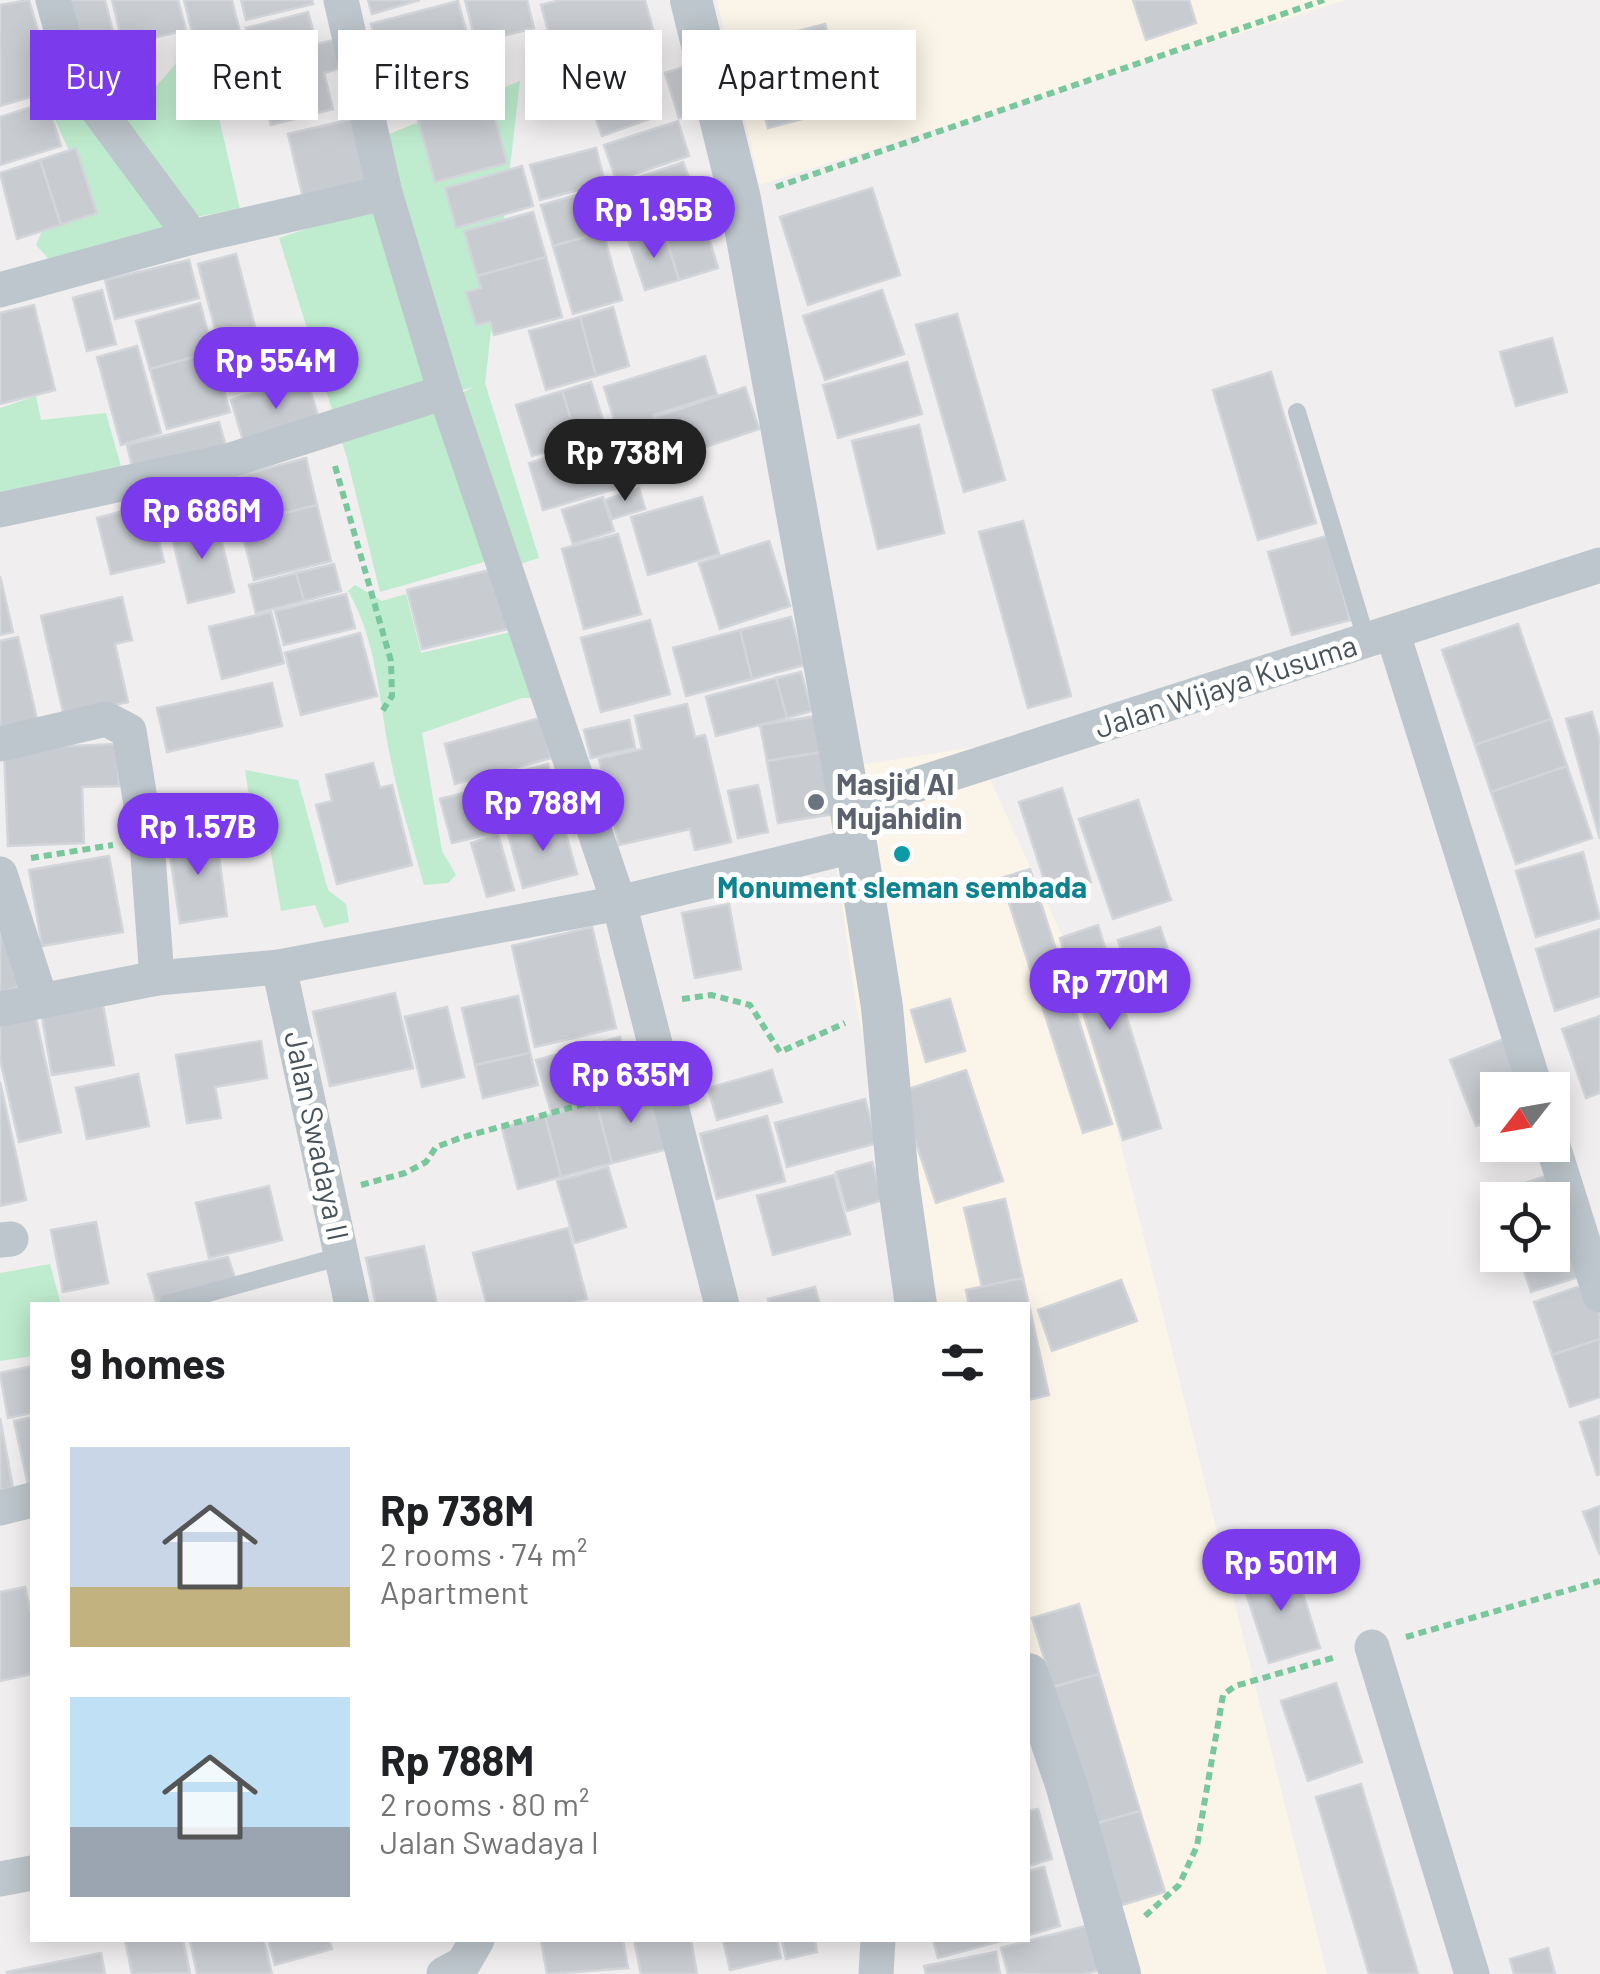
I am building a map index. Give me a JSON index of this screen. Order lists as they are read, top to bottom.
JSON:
{
  "streets": {
    "street": ["Jalan Wijaya Kusuma", "Jalan Swadaya II"]
  },
  "crossings": [
    ["Jalan Wijaya Kusuma", "Jalan Swadaya II"]
  ],
  "places": ["Masjid Al Mujahidin", "Monument sleman sembada"],
  "north": "bottom left",
  "page": {
    "chip": [
      "Buy",
      "Rent",
      "Filters",
      "New",
      "Apartment"
    ],
    "price": [
      "Rp 1.95B",
      "Rp 554M",
      "Rp 738M",
      "Rp 686M",
      "Rp 788M",
      "Rp 1.57B",
      "Rp 770M",
      "Rp 635M",
      "Rp 501M"
    ],
    "heading": "9 homes",
    "list": [
      {
        "name": "Rp 738M",
        "note": "2 rooms · 74 m² · Apartment"
      },
      {
        "name": "Rp 788M",
        "note": "2 rooms · 80 m² · Jalan Swadaya I"
      }
    ]
  }
}
